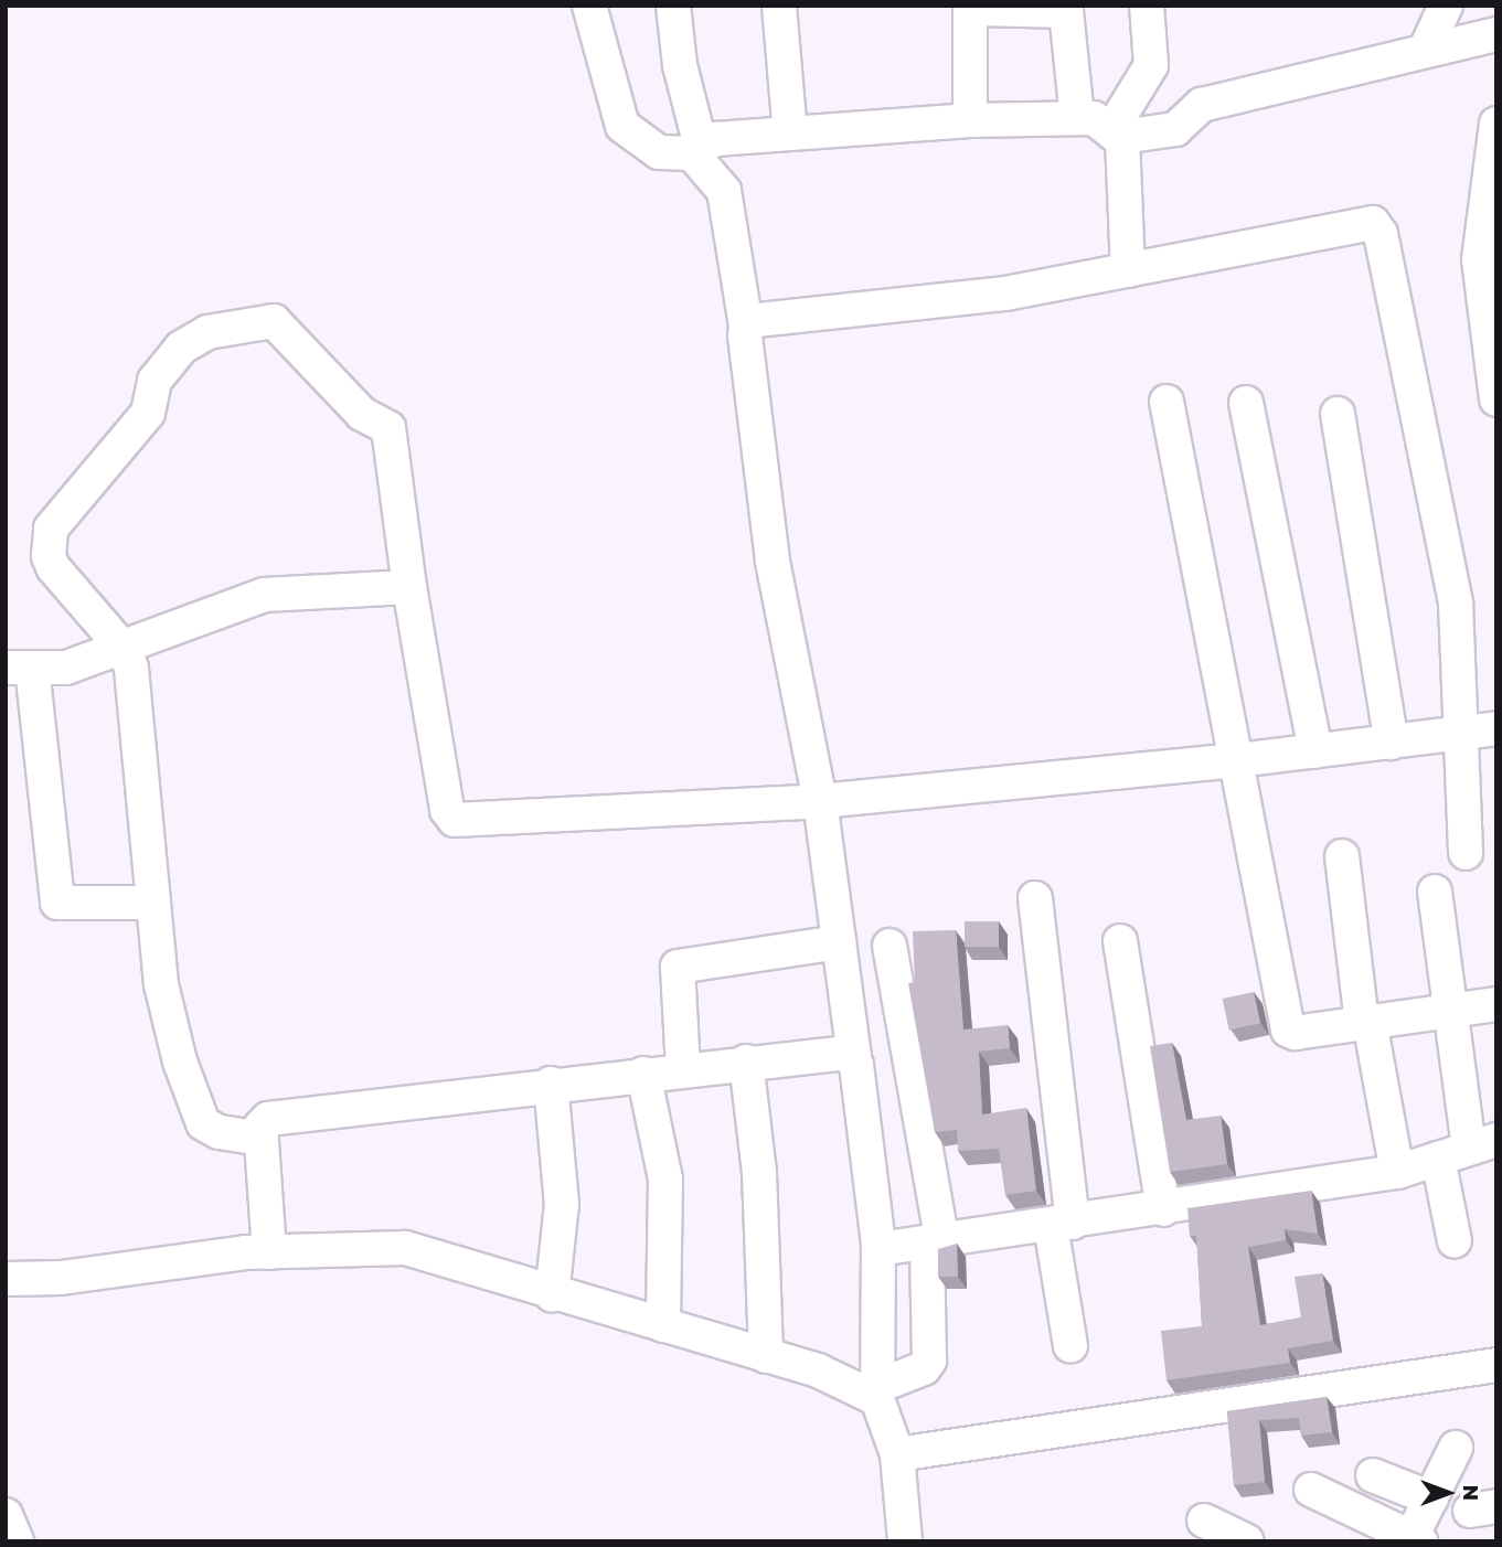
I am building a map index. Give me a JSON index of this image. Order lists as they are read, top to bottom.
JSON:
{
  "north": "right"
}
